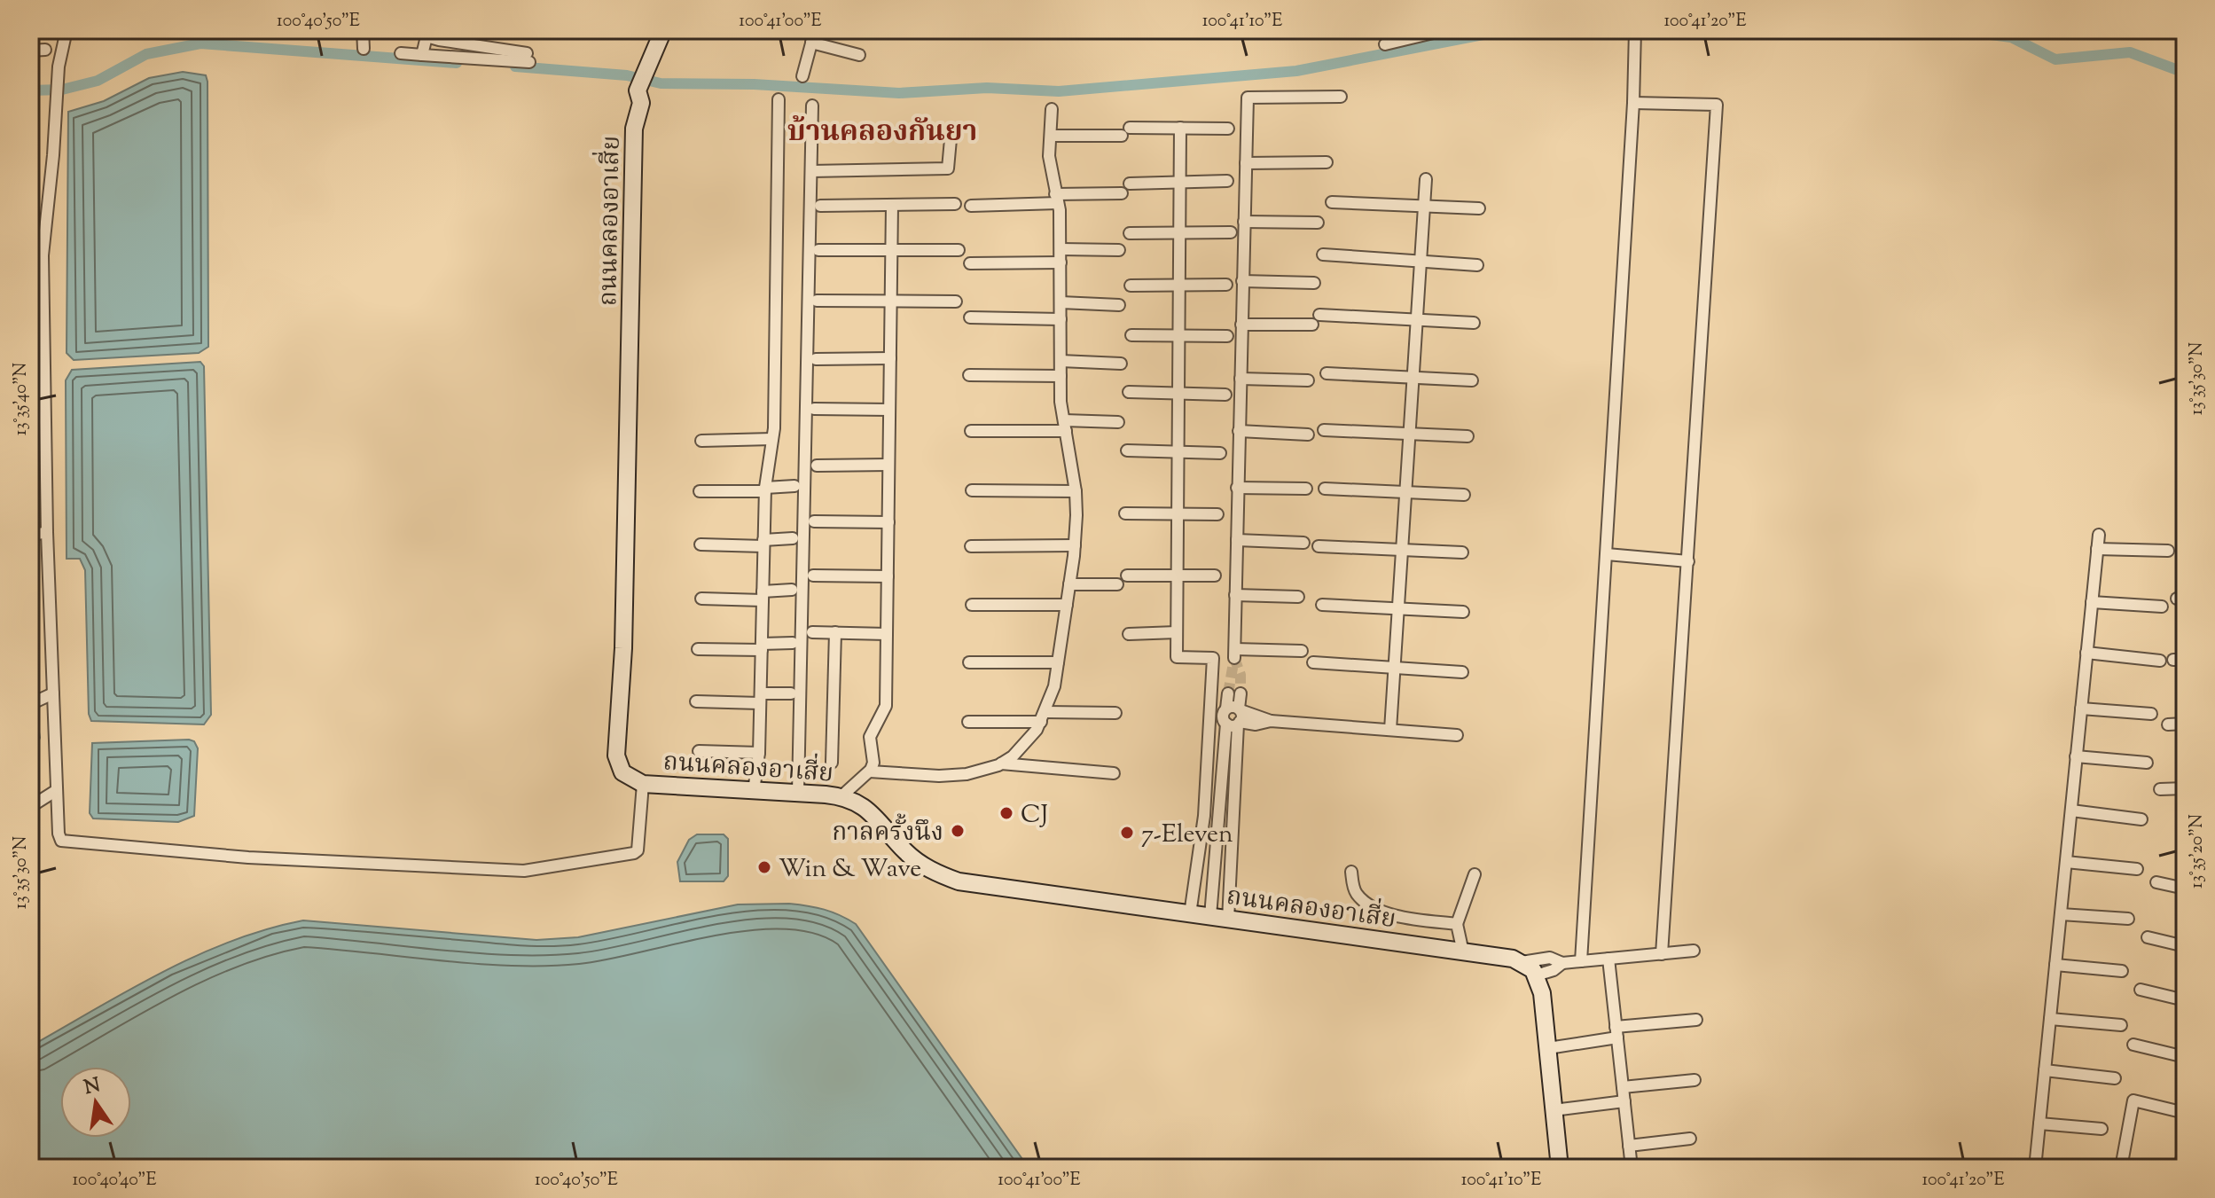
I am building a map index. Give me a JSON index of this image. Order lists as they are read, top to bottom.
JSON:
{
  "streets": {
    "street": ["ถนนคลองอาเสี่ย"]
  },
  "districts": ["บ้านคลองกันยา"],
  "places": [
    "CJ",
    "กาลครั้งนึง",
    "7-Eleven",
    "Win & Wave"
  ],
  "north": "top",
  "coordinates": [
    "100°40'50\"E",
    "100°41'00\"E",
    "100°41'10\"E",
    "100°41'20\"E",
    "13°35'30\"N",
    "13°35'40\"N",
    "13°35'20\"N",
    "100°40'40\"E"
  ]
}
